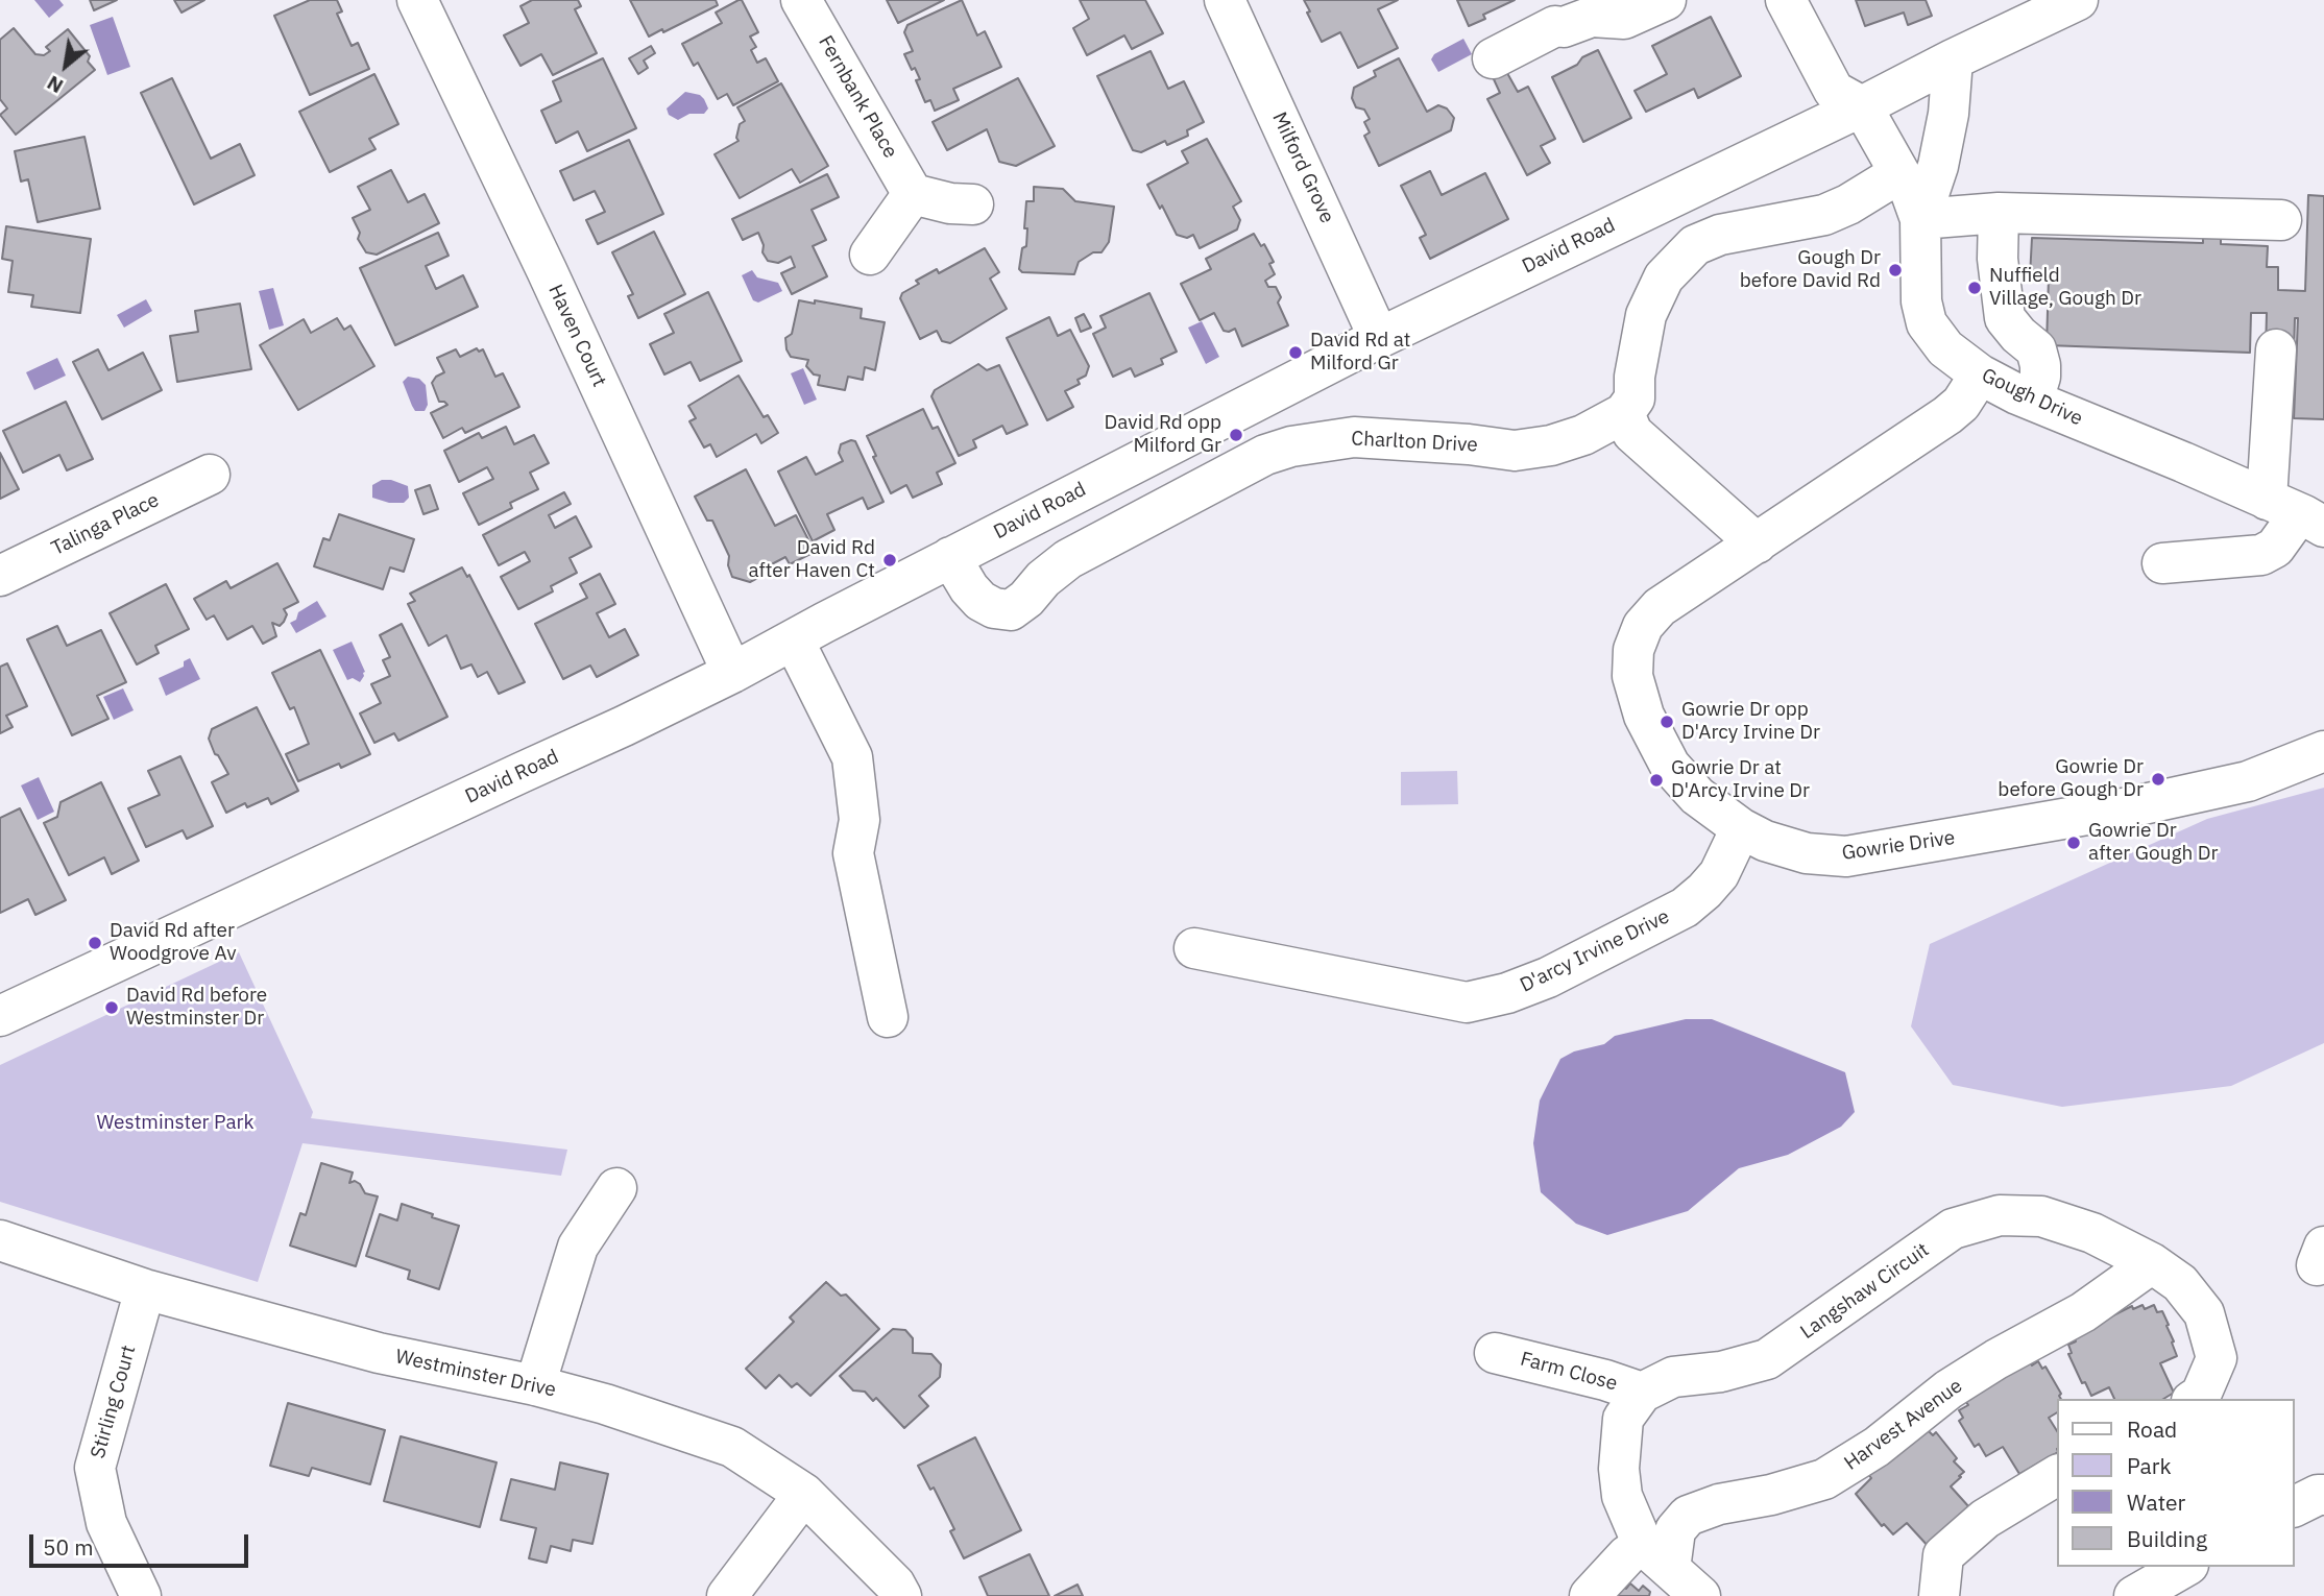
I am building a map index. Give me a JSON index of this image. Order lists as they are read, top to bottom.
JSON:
{
  "streets": {
    "street": [
      "Fernbank Place",
      "Milford Grove",
      "David Road",
      "Haven Court",
      "Gough Drive",
      "Charlton Drive",
      "Talinga Place",
      "Gowrie Drive",
      "D'arcy Irvine Drive",
      "Langshaw Circuit",
      "Farm Close",
      "Westminster Drive",
      "Stirling Court",
      "Harvest Avenue"
    ]
  },
  "crossings": [
    ["Milford Grove", "David Road"],
    ["David Road", "Haven Court"],
    ["David Road", "Gough Drive"],
    ["David Road", "Charlton Drive"],
    ["Gough Drive", "Gowrie Drive"],
    ["Gowrie Drive", "D'arcy Irvine Drive"],
    ["Langshaw Circuit", "Farm Close"],
    ["Langshaw Circuit", "Harvest Avenue"],
    ["Westminster Drive", "Stirling Court"]
  ],
  "parks": ["Westminster Park"],
  "places": [
    "Gough Dr before David Rd",
    "Nuffield Village, Gough Dr",
    "David Rd at Milford Gr",
    "David Rd opp Milford Gr",
    "David Rd after Haven Ct",
    "Gowrie Dr opp D'Arcy Irvine Dr",
    "Gowrie Dr before Gough Dr",
    "Gowrie Dr at D'Arcy Irvine Dr",
    "Gowrie Dr after Gough Dr",
    "David Rd after Woodgrove Av",
    "David Rd before Westminster Dr"
  ],
  "legend": [
    "Road",
    "Park",
    "Water",
    "Building"
  ],
  "scale_bar": "50 m",
  "north": "bottom left"
}
